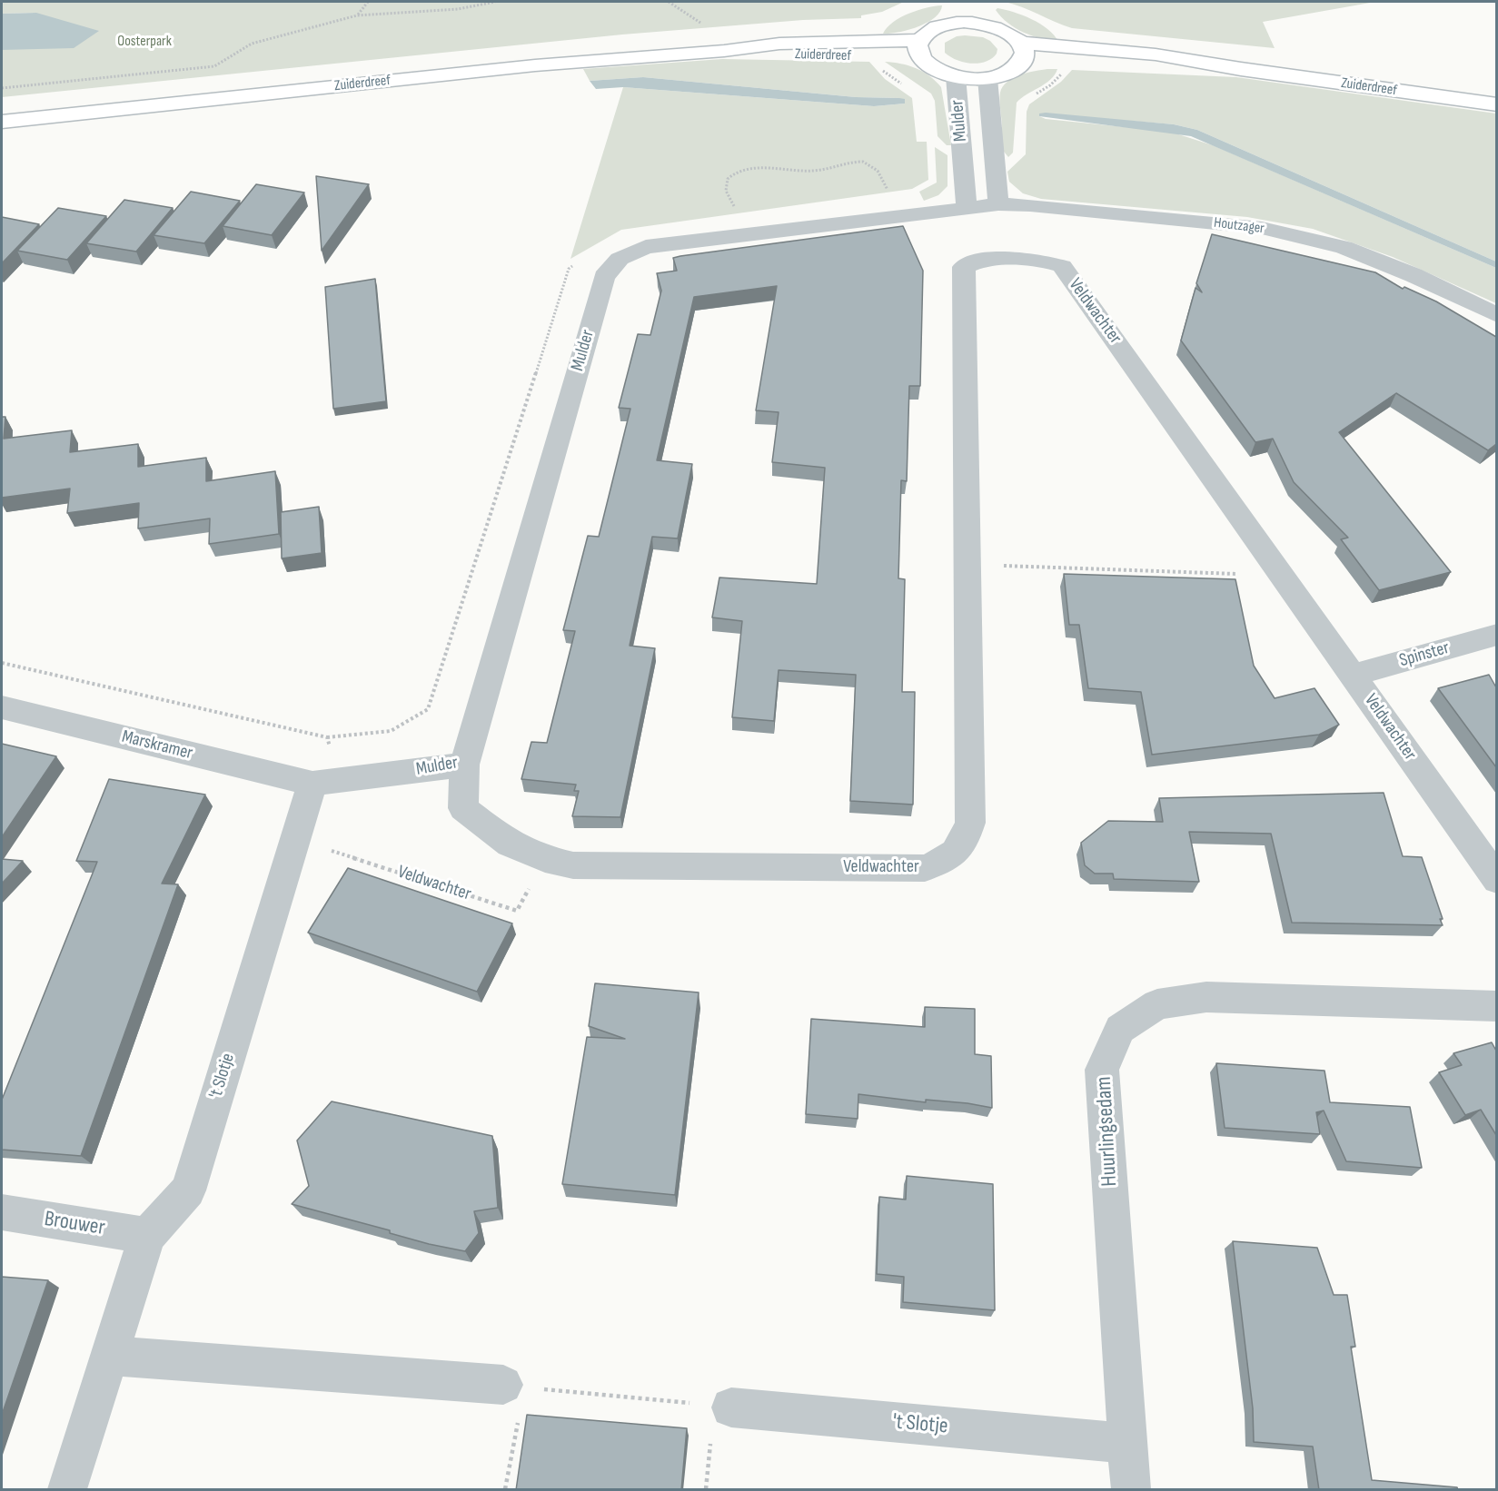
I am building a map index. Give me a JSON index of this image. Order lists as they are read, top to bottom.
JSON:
{
  "streets": {
    "street": [
      "Zuiderdreef",
      "Mulder",
      "Houtzager",
      "Veldwachter",
      "Spinster",
      "Marskramer",
      "'t Slotje",
      "Huurlingsedam",
      "Brouwer"
    ]
  },
  "crossings": [
    ["Zuiderdreef", "Mulder"],
    ["Mulder", "Houtzager"],
    ["Mulder", "Veldwachter"],
    ["Mulder", "Marskramer"],
    ["Mulder", "'t Slotje"],
    ["Veldwachter", "Spinster"],
    ["Veldwachter", "'t Slotje"],
    ["Marskramer", "'t Slotje"],
    ["'t Slotje", "Huurlingsedam"],
    ["'t Slotje", "Brouwer"]
  ],
  "parks": ["Oosterpark"]
}
